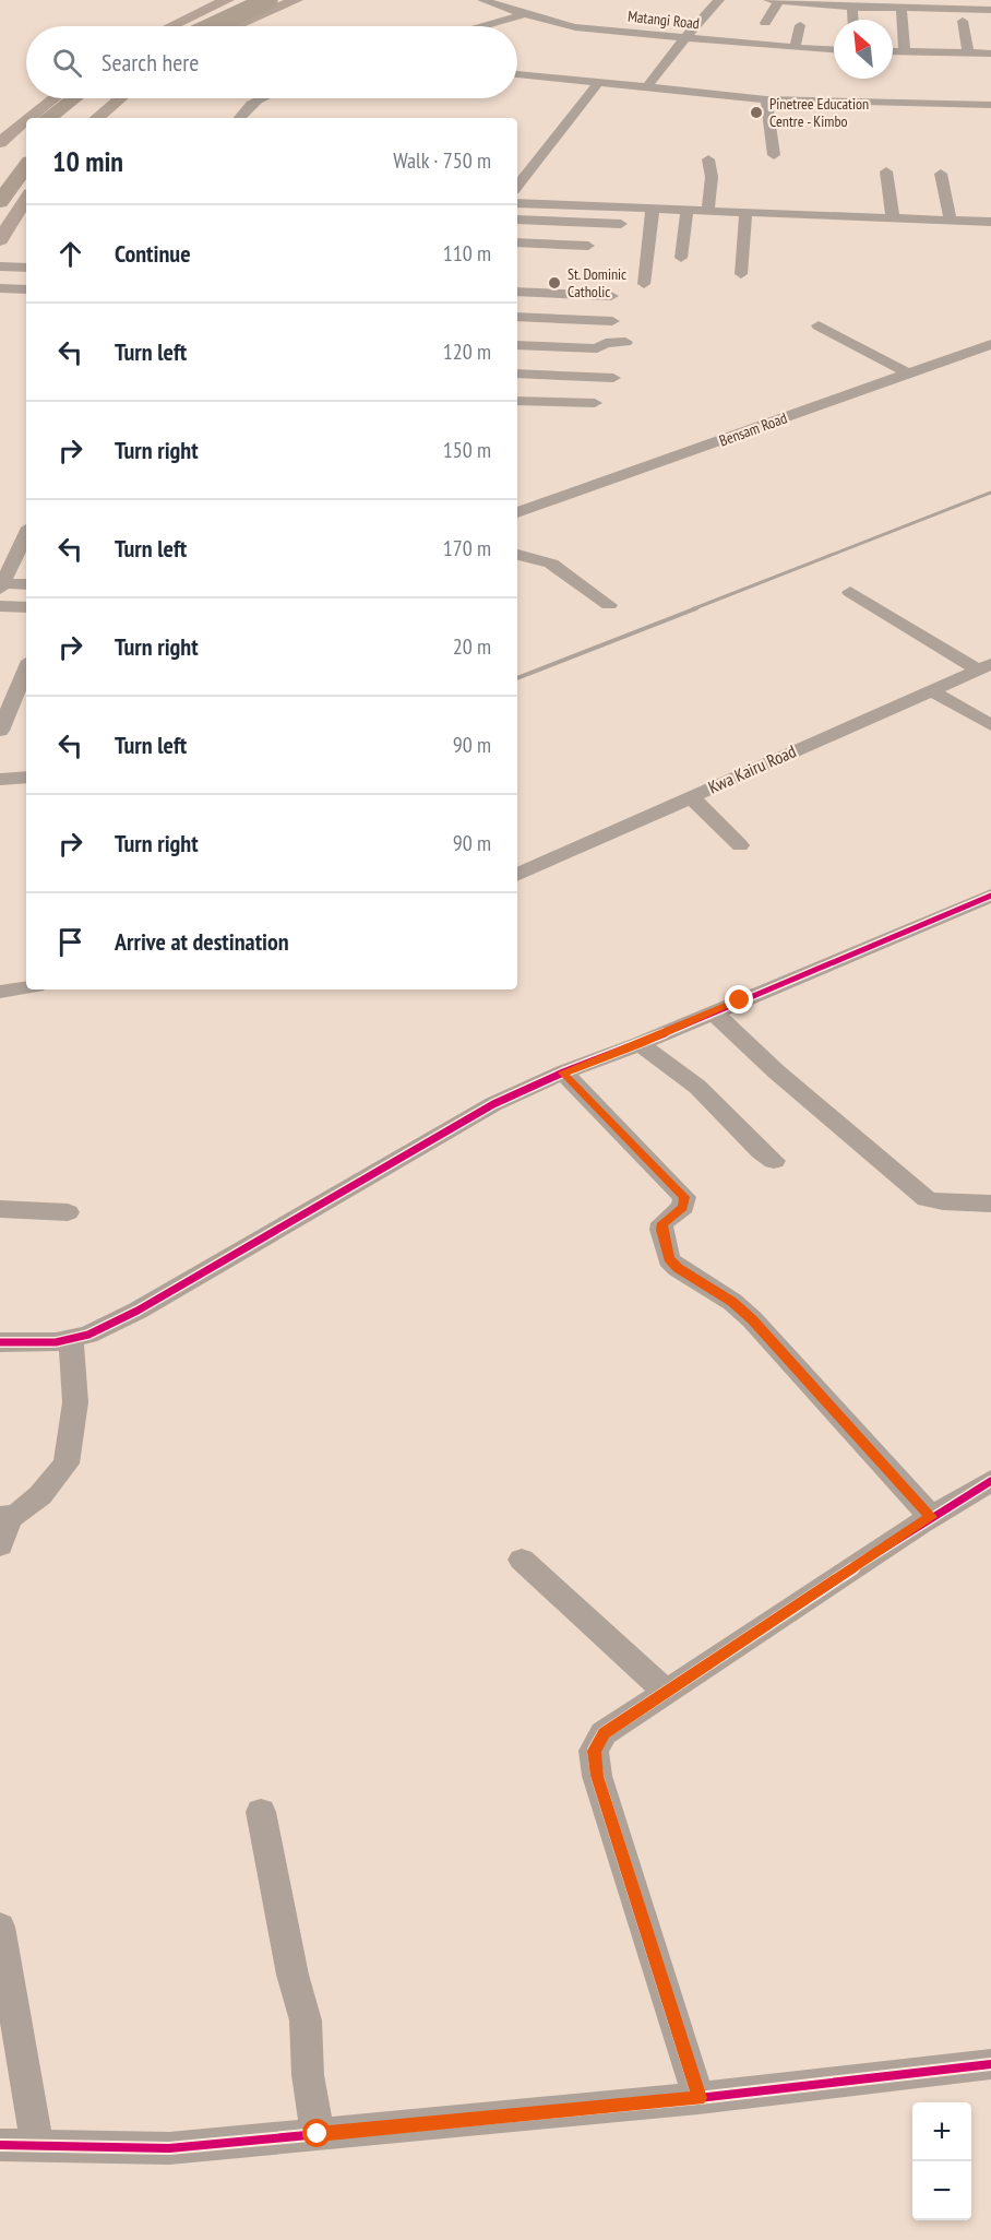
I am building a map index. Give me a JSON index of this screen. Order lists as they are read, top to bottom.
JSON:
{
  "streets": {
    "street": ["Matangi Road", "Bensam Road", "Kwa Kairu Road"]
  },
  "places": ["Pinetree Education Centre - Kimbo", "St. Dominic Catholic"],
  "north": "top left",
  "page": {
    "search": "Search here",
    "heading": ["10 min", "Walk · 750 m"],
    "list": [
      ["Continue", "110 m"],
      ["Turn left", "120 m"],
      ["Turn right", "150 m"],
      ["Turn left", "170 m"],
      ["Turn right", "20 m"],
      ["Turn left", "90 m"],
      ["Turn right", "90 m"],
      "Arrive at destination"
    ],
    "map_buttons": ["+", "−"]
  }
}
